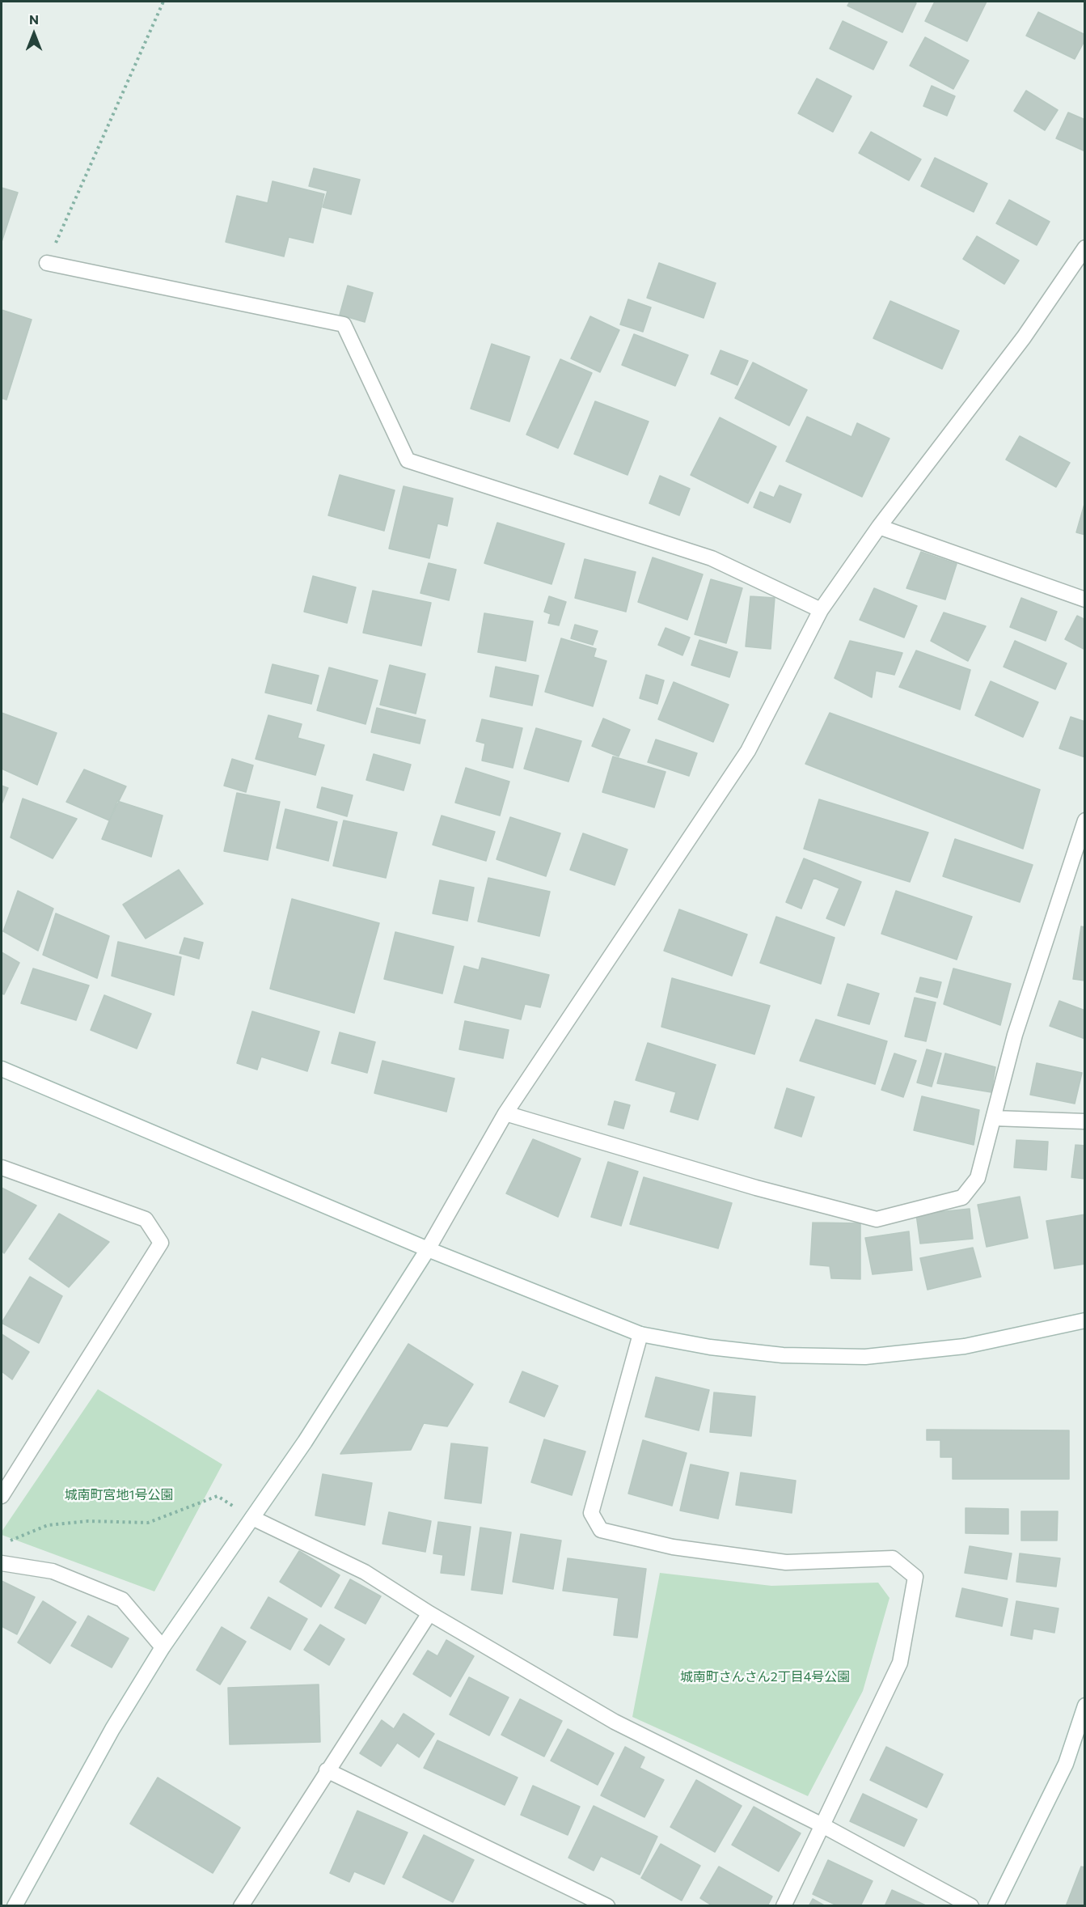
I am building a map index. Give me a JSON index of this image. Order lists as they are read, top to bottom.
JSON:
{
  "parks": ["城南町宮地1号公園", "城南町さんさん2丁目4号公園"],
  "north": "top"
}
